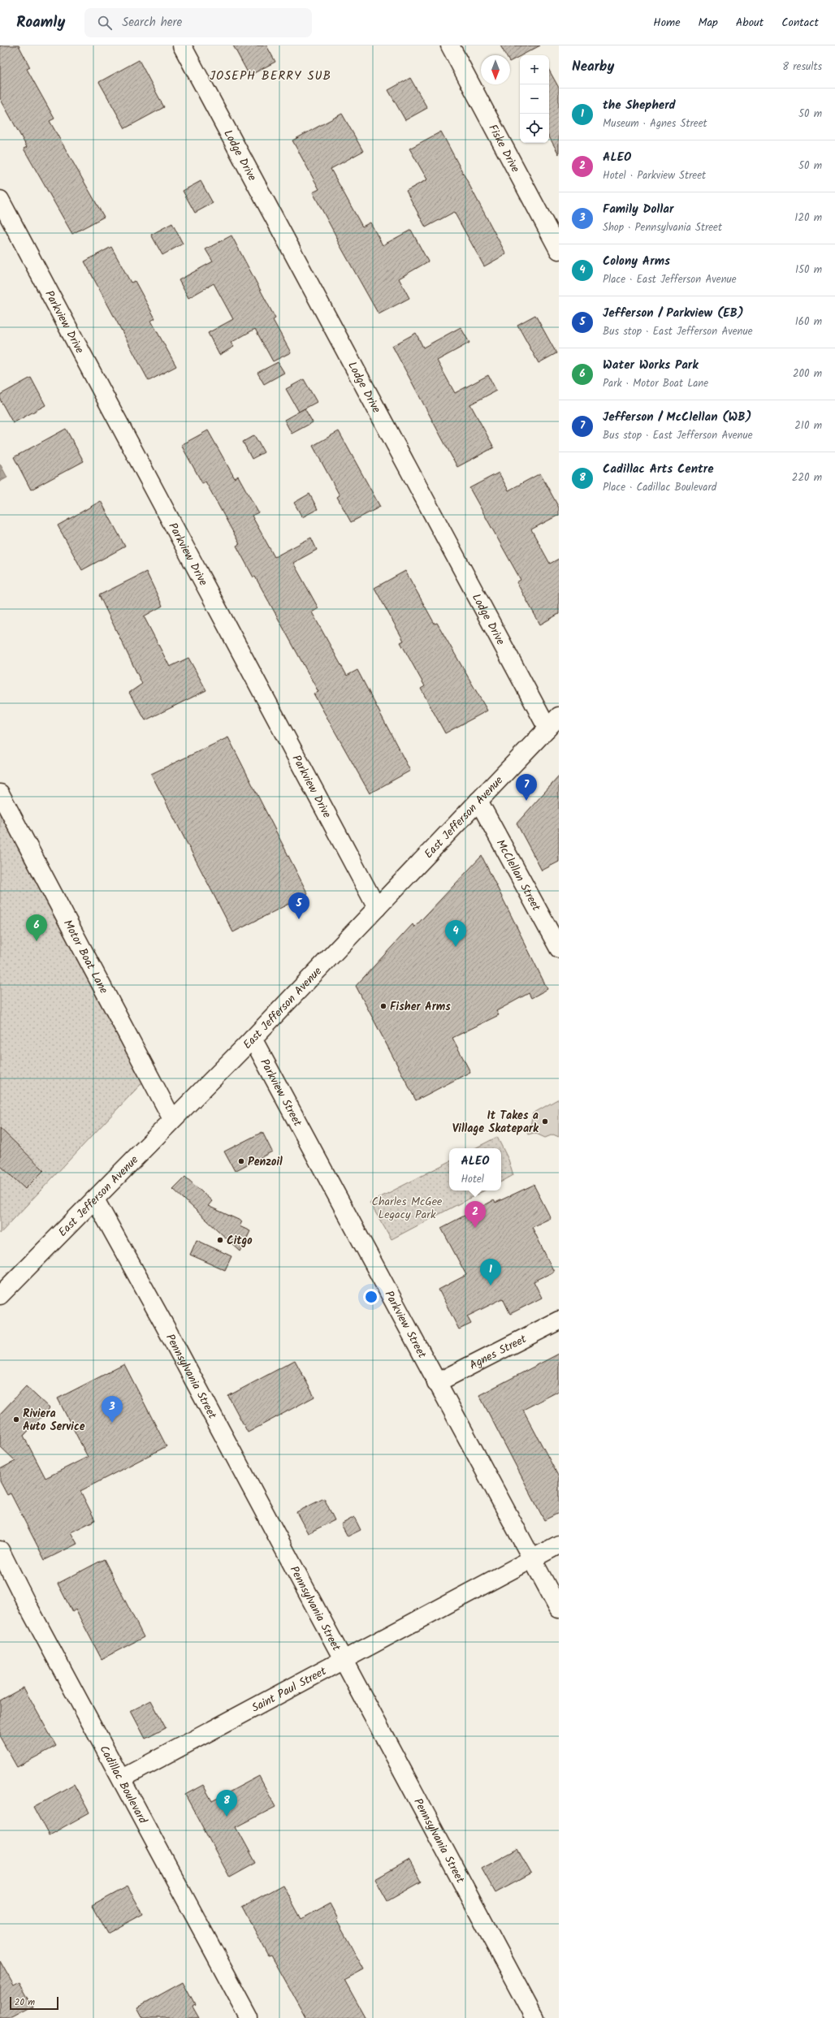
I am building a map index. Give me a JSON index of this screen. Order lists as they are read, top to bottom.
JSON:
{
  "streets": {
    "street": [
      "Fiske Drive",
      "Lodge Drive",
      "Parkview Drive",
      "East Jefferson Avenue",
      "McClellan Street",
      "Motor Boat Lane",
      "Parkview Street",
      "Agnes Street",
      "Pennsylvania Street",
      "Saint Paul Street",
      "Cadillac Boulevard"
    ]
  },
  "crossings": [
    ["Lodge Drive", "East Jefferson Avenue"],
    ["Parkview Drive", "East Jefferson Avenue"],
    ["East Jefferson Avenue", "McClellan Street"],
    ["East Jefferson Avenue", "Motor Boat Lane"],
    ["East Jefferson Avenue", "Parkview Street"],
    ["East Jefferson Avenue", "Pennsylvania Street"],
    ["Parkview Street", "Agnes Street"],
    ["Parkview Street", "Saint Paul Street"],
    ["Pennsylvania Street", "Saint Paul Street"],
    ["Saint Paul Street", "Cadillac Boulevard"]
  ],
  "districts": ["JOSEPH BERRY SUB"],
  "parks": ["Charles McGee Legacy Park"],
  "places": [
    "Fisher Arms",
    "It Takes a Village Skatepark",
    "Penzoil",
    "Citgo",
    "Riviera Auto Service"
  ],
  "scale_bar": "20 m",
  "north": "bottom",
  "page": {
    "header": "Roamly",
    "search": "Search here",
    "nav": [
      "Home",
      "Map",
      "About",
      "Contact"
    ],
    "heading": ["Nearby", "8 results"],
    "map_buttons": ["+", "−"],
    "list": [
      {
        "mark": "1",
        "name": "the Shepherd",
        "note": "Museum · Agnes Street",
        "value": "50 m"
      },
      {
        "mark": "2",
        "name": "ALEO",
        "note": "Hotel · Parkview Street",
        "value": "50 m"
      },
      {
        "mark": "3",
        "name": "Family Dollar",
        "note": "Shop · Pennsylvania Street",
        "value": "120 m"
      },
      {
        "mark": "4",
        "name": "Colony Arms",
        "note": "Place · East Jefferson Avenue",
        "value": "150 m"
      },
      {
        "mark": "5",
        "name": "Jefferson / Parkview (EB)",
        "note": "Bus stop · East Jefferson Avenue",
        "value": "160 m"
      },
      {
        "mark": "6",
        "name": "Water Works Park",
        "note": "Park · Motor Boat Lane",
        "value": "200 m"
      },
      {
        "mark": "7",
        "name": "Jefferson / McClellan (WB)",
        "note": "Bus stop · East Jefferson Avenue",
        "value": "210 m"
      },
      {
        "mark": "8",
        "name": "Cadillac Arts Centre",
        "note": "Place · Cadillac Boulevard",
        "value": "220 m"
      }
    ],
    "pins": [
      "7",
      "5",
      "6",
      "4",
      "2",
      "1",
      "3",
      "8"
    ],
    "popup": ["ALEO", "Hotel"],
    "scale": "20 m"
  }
}
